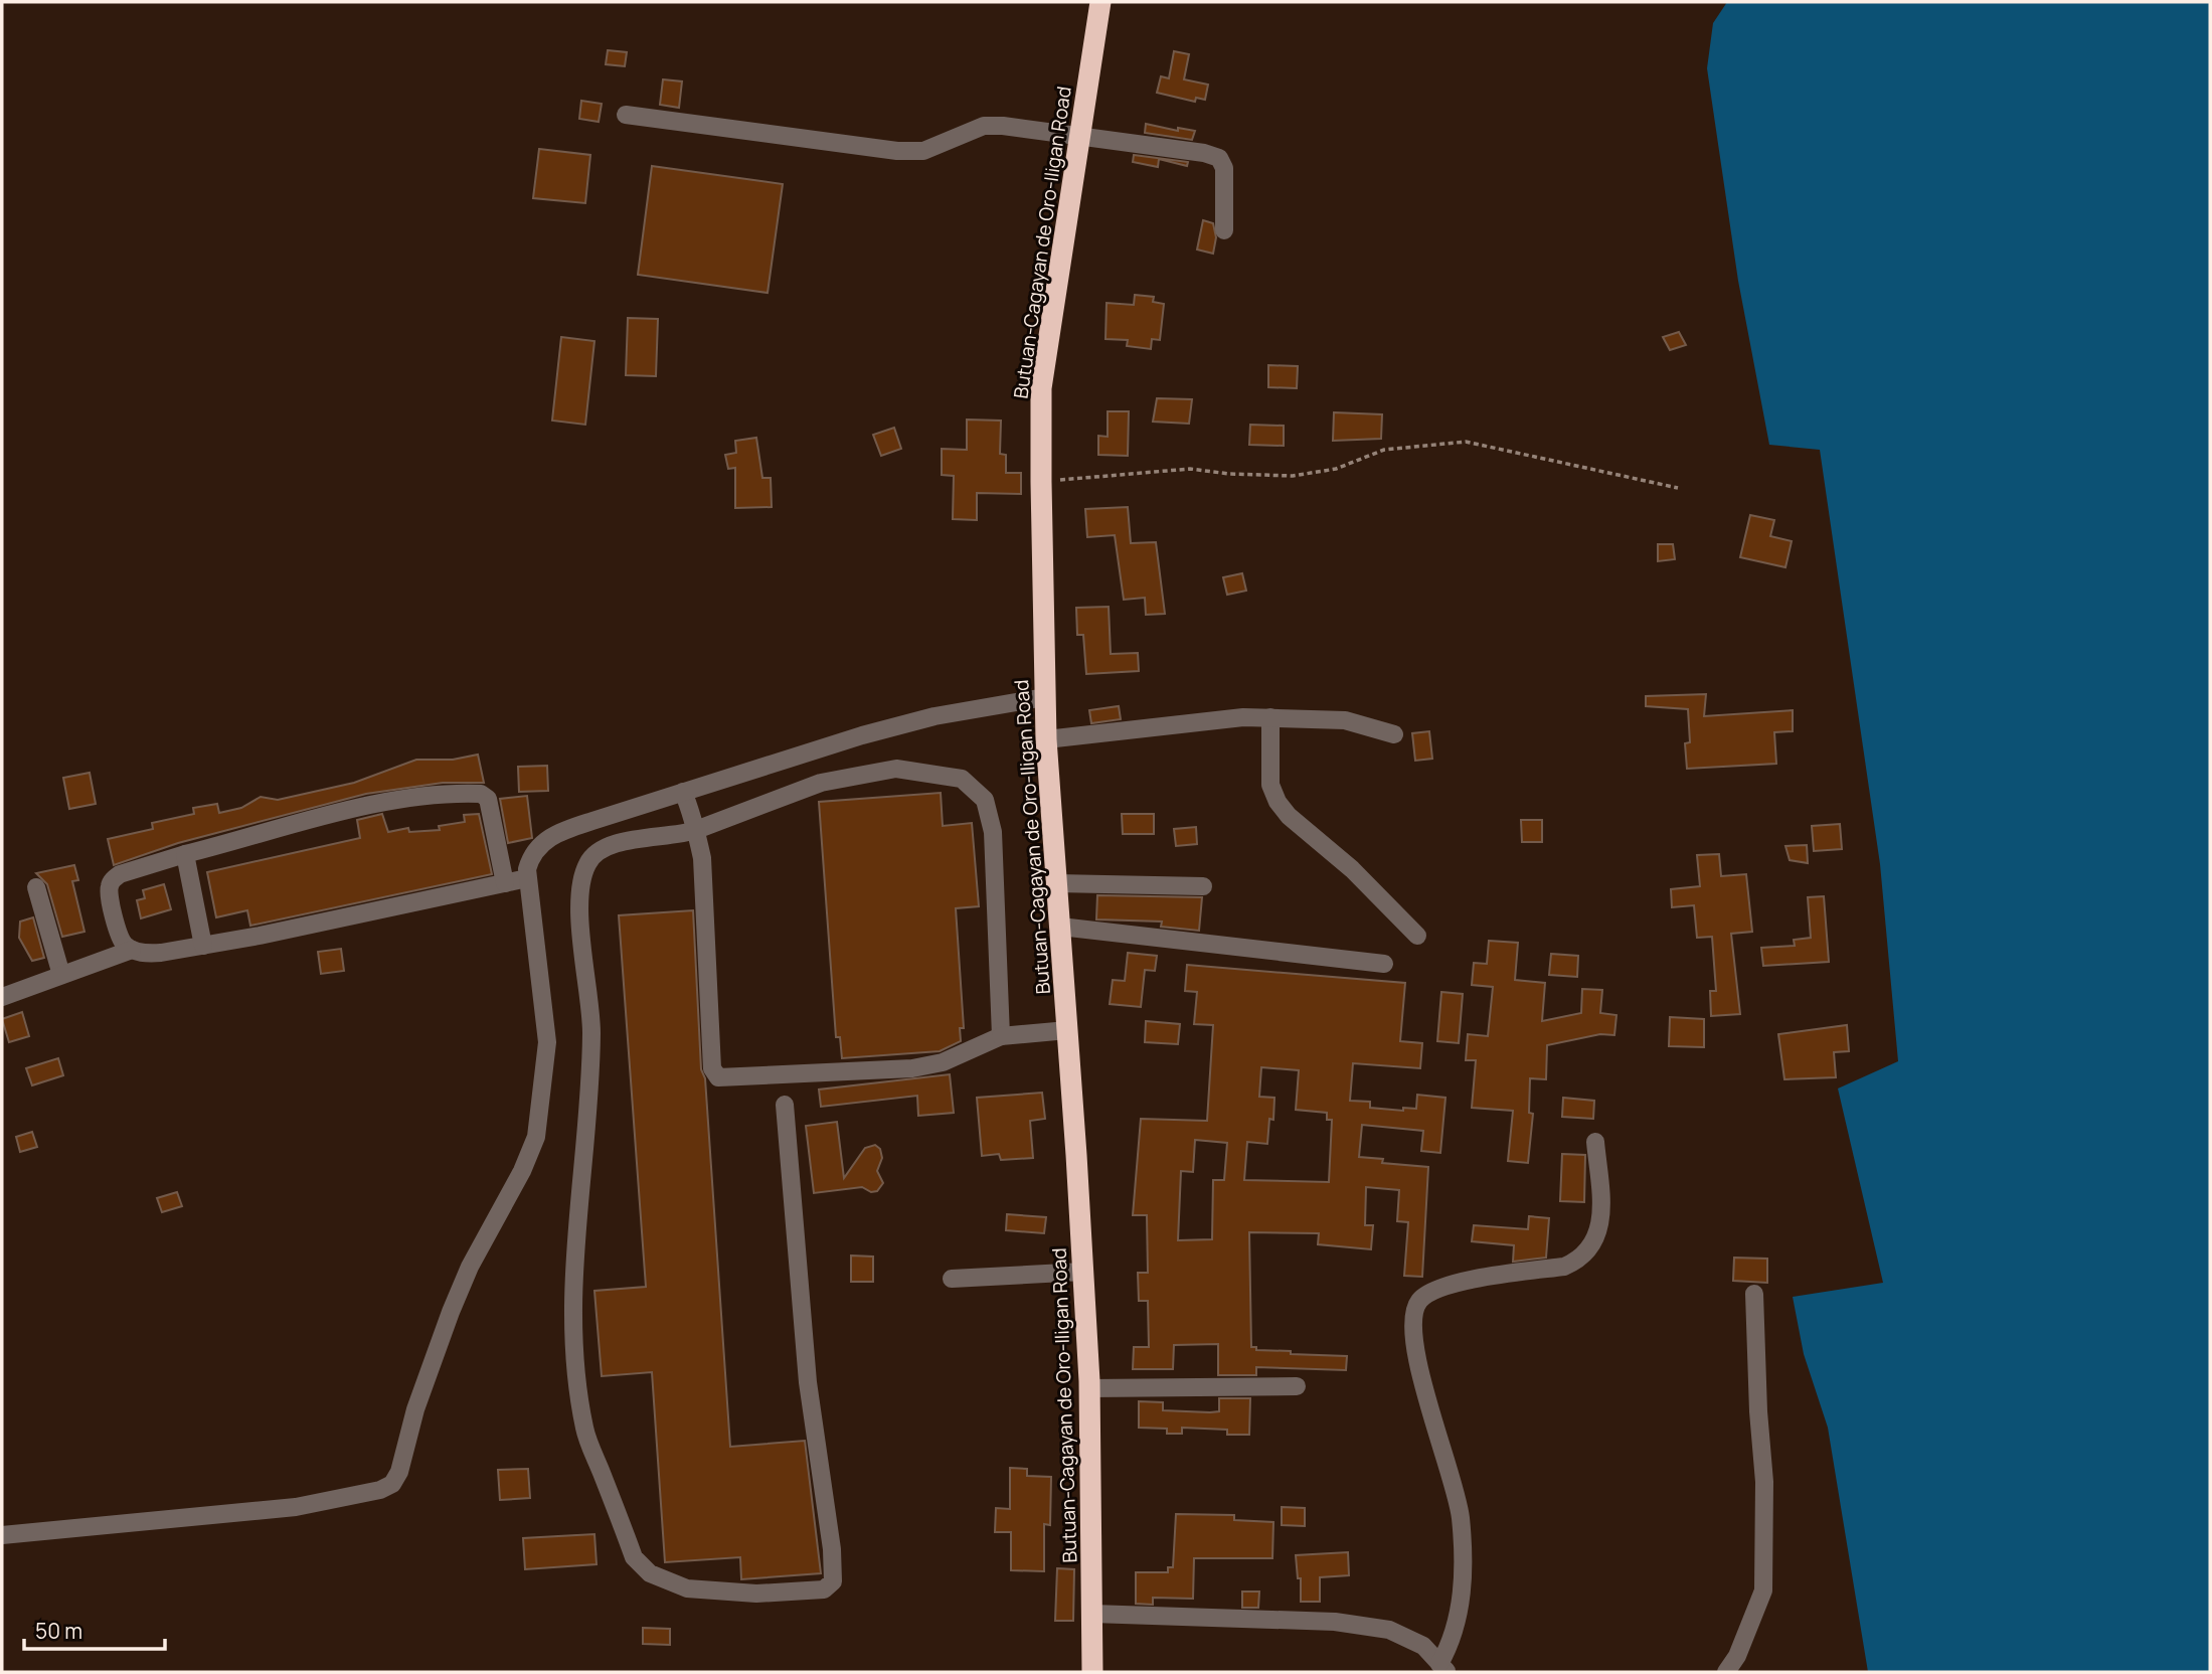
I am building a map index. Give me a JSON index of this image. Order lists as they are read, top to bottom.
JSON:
{
  "streets": {
    "highway": ["Butuan-Cagayan de Oro-Iligan Road"]
  },
  "scale_bar": "50 m"
}
